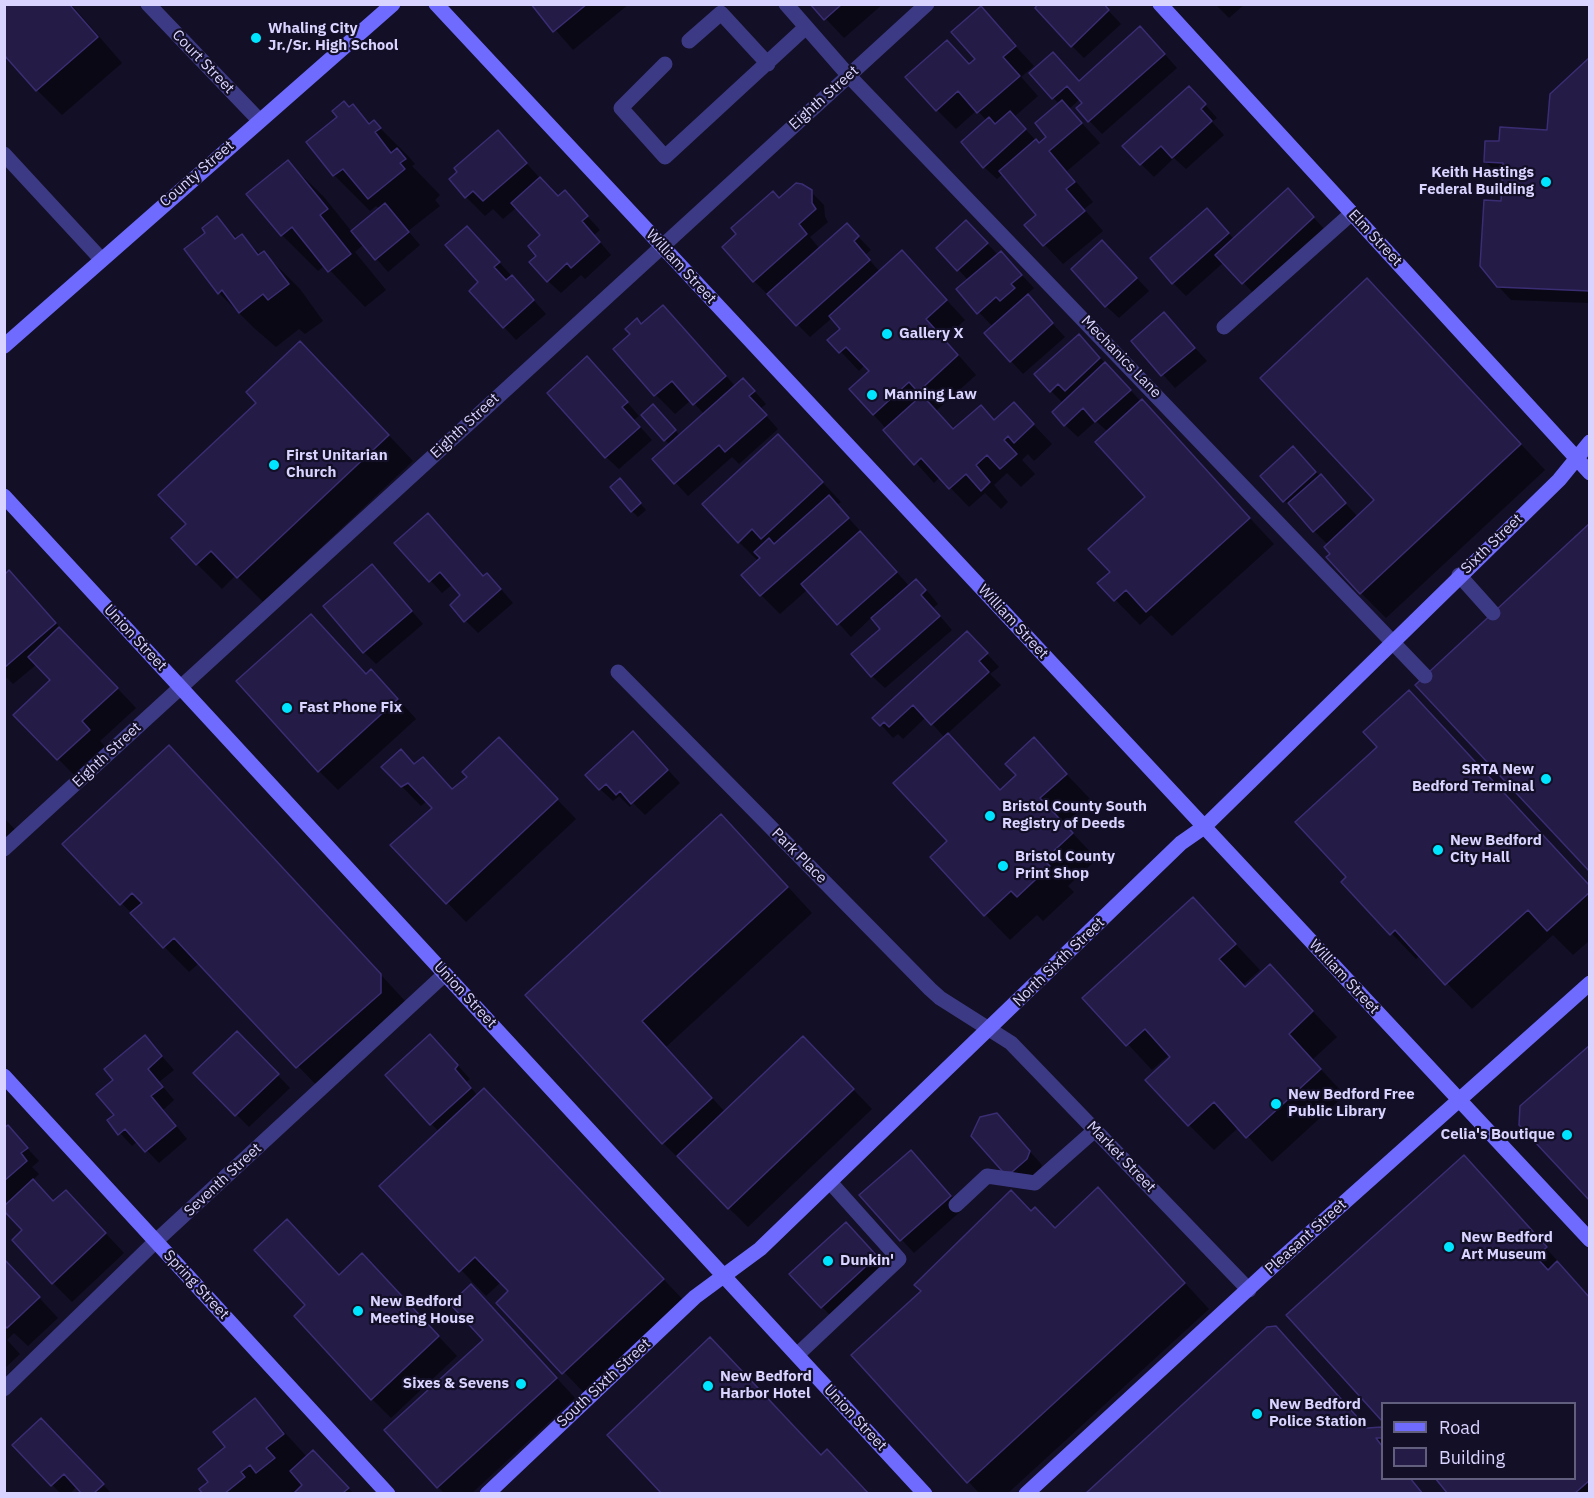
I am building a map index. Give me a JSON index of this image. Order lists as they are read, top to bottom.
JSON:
{
  "streets": {
    "main road": [
      "County Street",
      "Elm Street",
      "William Street",
      "Sixth Street",
      "Union Street",
      "North Sixth Street",
      "Pleasant Street",
      "Spring Street",
      "South Sixth Street"
    ],
    "street": [
      "Court Street",
      "Eighth Street",
      "Mechanics Lane",
      "Park Place",
      "Market Street",
      "Seventh Street"
    ]
  },
  "crossings": [
    ["Court Street", "County Street"],
    ["Eighth Street", "William Street"],
    ["Eighth Street", "Mechanics Lane"],
    ["Eighth Street", "Union Street"],
    ["Elm Street", "Sixth Street"],
    ["William Street", "North Sixth Street"],
    ["William Street", "Pleasant Street"],
    ["Mechanics Lane", "Sixth Street"],
    ["Mechanics Lane", "North Sixth Street"],
    ["Sixth Street", "North Sixth Street"],
    ["Union Street", "North Sixth Street"],
    ["Union Street", "Seventh Street"],
    ["Union Street", "South Sixth Street"],
    ["Park Place", "North Sixth Street"],
    ["Park Place", "Market Street"],
    ["North Sixth Street", "Market Street"],
    ["North Sixth Street", "South Sixth Street"],
    ["Market Street", "Pleasant Street"],
    ["Seventh Street", "Spring Street"]
  ],
  "places": [
    "Whaling City Jr./Sr. High School",
    "Keith Hastings Federal Building",
    "Gallery X",
    "Manning Law",
    "First Unitarian Church",
    "Fast Phone Fix",
    "SRTA New Bedford Terminal",
    "Bristol County South Registry of Deeds",
    "New Bedford City Hall",
    "Bristol County Print Shop",
    "New Bedford Free Public Library",
    "Celia's Boutique",
    "New Bedford Art Museum",
    "Dunkin'",
    "New Bedford Meeting House",
    "Sixes & Sevens",
    "New Bedford Harbor Hotel",
    "New Bedford Police Station"
  ],
  "legend": ["Road", "Building"]
}
